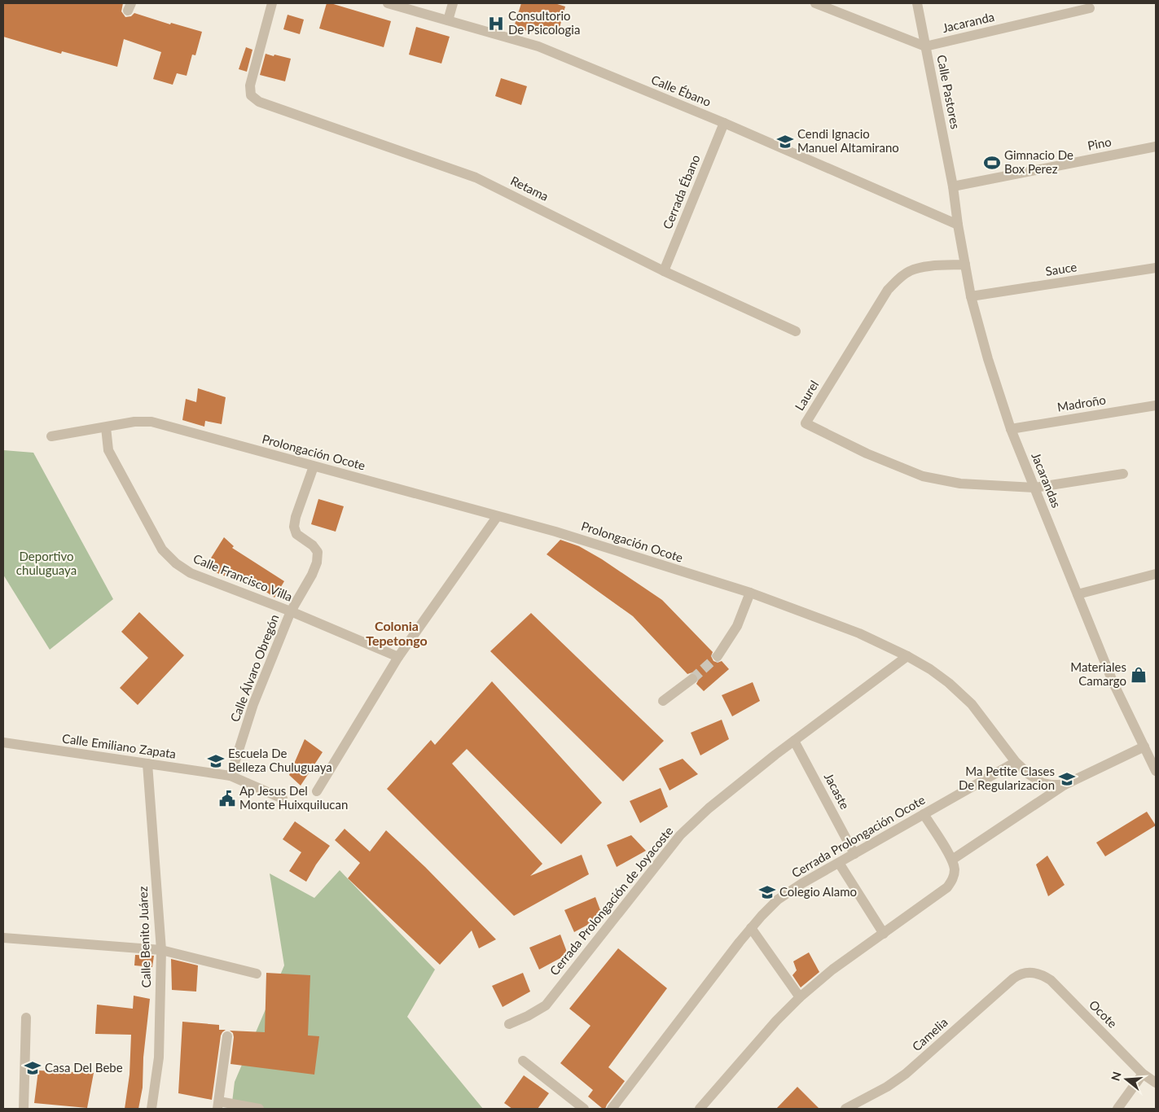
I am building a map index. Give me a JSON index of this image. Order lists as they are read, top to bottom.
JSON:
{
  "streets": {
    "street": [
      "Jacaranda",
      "Calle Ébano",
      "Calle Pastores",
      "Pino",
      "Retama",
      "Cerrada Ébano",
      "Sauce",
      "Laurel",
      "Madroño",
      "Prolongación Ocote",
      "Jacarandas",
      "Calle Francisco Villa",
      "Calle Álvaro Obregón",
      "Calle Emiliano Zapata",
      "Jacaste",
      "Cerrada Prolongación Ocote",
      "Cerrada Prolongación de Joyacoste",
      "Calle Benito Juárez",
      "Ocote",
      "Camelia"
    ]
  },
  "crossings": [
    ["Jacaranda", "Calle Pastores"],
    ["Calle Ébano", "Cerrada Ébano"],
    ["Calle Ébano", "Jacarandas"],
    ["Calle Pastores", "Pino"],
    ["Calle Pastores", "Jacarandas"],
    ["Pino", "Jacarandas"],
    ["Retama", "Cerrada Ébano"],
    ["Sauce", "Jacarandas"],
    ["Laurel", "Jacarandas"],
    ["Madroño", "Jacarandas"],
    ["Prolongación Ocote", "Jacarandas"],
    ["Prolongación Ocote", "Calle Francisco Villa"],
    ["Prolongación Ocote", "Calle Álvaro Obregón"],
    ["Prolongación Ocote", "Cerrada Prolongación Ocote"],
    ["Prolongación Ocote", "Cerrada Prolongación de Joyacoste"],
    ["Calle Francisco Villa", "Calle Álvaro Obregón"],
    ["Calle Álvaro Obregón", "Calle Emiliano Zapata"],
    ["Calle Emiliano Zapata", "Calle Benito Juárez"],
    ["Jacaste", "Cerrada Prolongación Ocote"],
    ["Jacaste", "Cerrada Prolongación de Joyacoste"],
    ["Ocote", "Camelia"]
  ],
  "districts": ["Colonia Tepetongo"],
  "parks": ["Deportivo chuluguaya"],
  "places": {
    "hospital": ["Consultorio De Psicologia"],
    "school or university": [
      "Cendi Ignacio Manuel Altamirano",
      "Escuela De Belleza Chuluguaya",
      "Ma Petite Clases De Regularizacion",
      "Colegio Alamo",
      "Casa Del Bebe"
    ],
    "sports": ["Gimnacio De Box Perez"],
    "shop": ["Materiales Camargo"],
    "public building": ["Ap Jesus Del Monte Huixquilucan"]
  },
  "north": "left"
}
